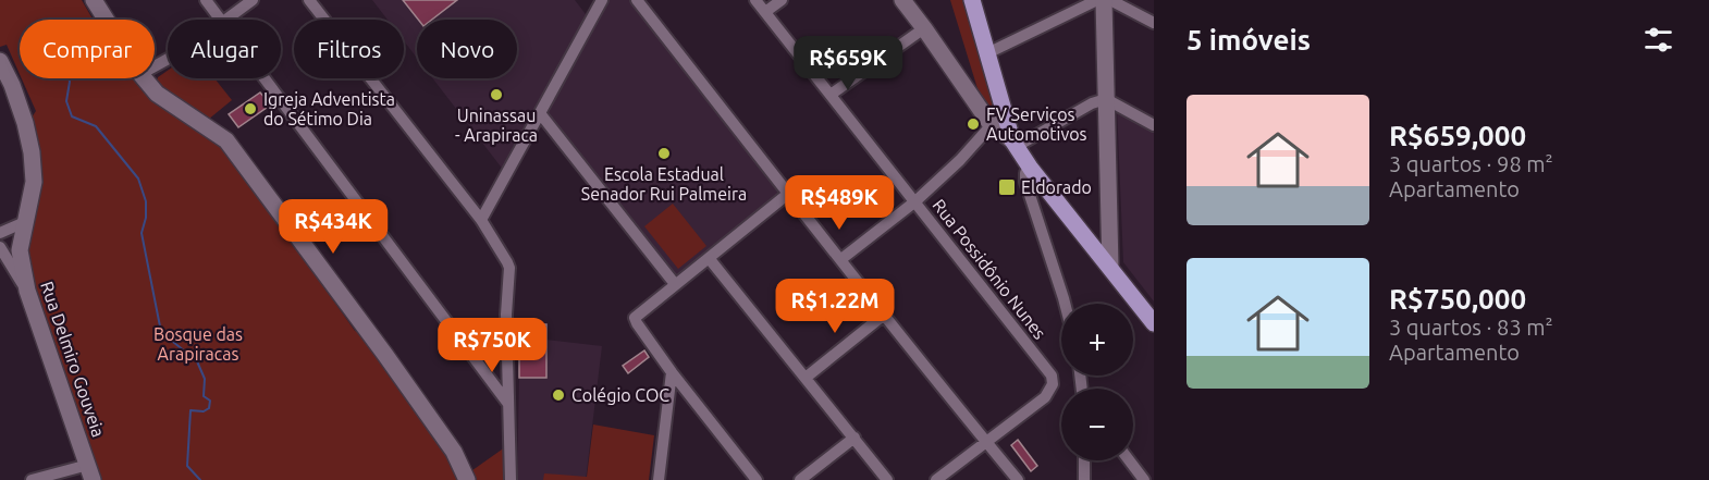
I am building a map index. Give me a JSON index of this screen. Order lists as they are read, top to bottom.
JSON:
{
  "streets": {
    "street": ["Rua Possidônio Nunes", "Rua Delmiro Gouveia"]
  },
  "parks": ["Bosque das Arapiracas"],
  "places": {
    "other": [
      "Uninassau - Arapiraca",
      "Igreja Adventista do Sétimo Dia",
      "FV Serviços Automotivos",
      "Escola Estadual Senador Rui Palmeira",
      "Colégio COC"
    ],
    "transit": ["Eldorado"]
  },
  "page": {
    "heading": "5 imóveis",
    "chip": [
      "Comprar",
      "Alugar",
      "Filtros",
      "Novo"
    ],
    "price": [
      "R$659K",
      "R$489K",
      "R$434K",
      "R$1.22M",
      "R$750K"
    ],
    "list": [
      {
        "name": "R$659,000",
        "note": "3 quartos · 98 m² · Apartamento"
      },
      {
        "name": "R$750,000",
        "note": "3 quartos · 83 m² · Apartamento"
      }
    ],
    "map_buttons": ["+", "−"]
  }
}
